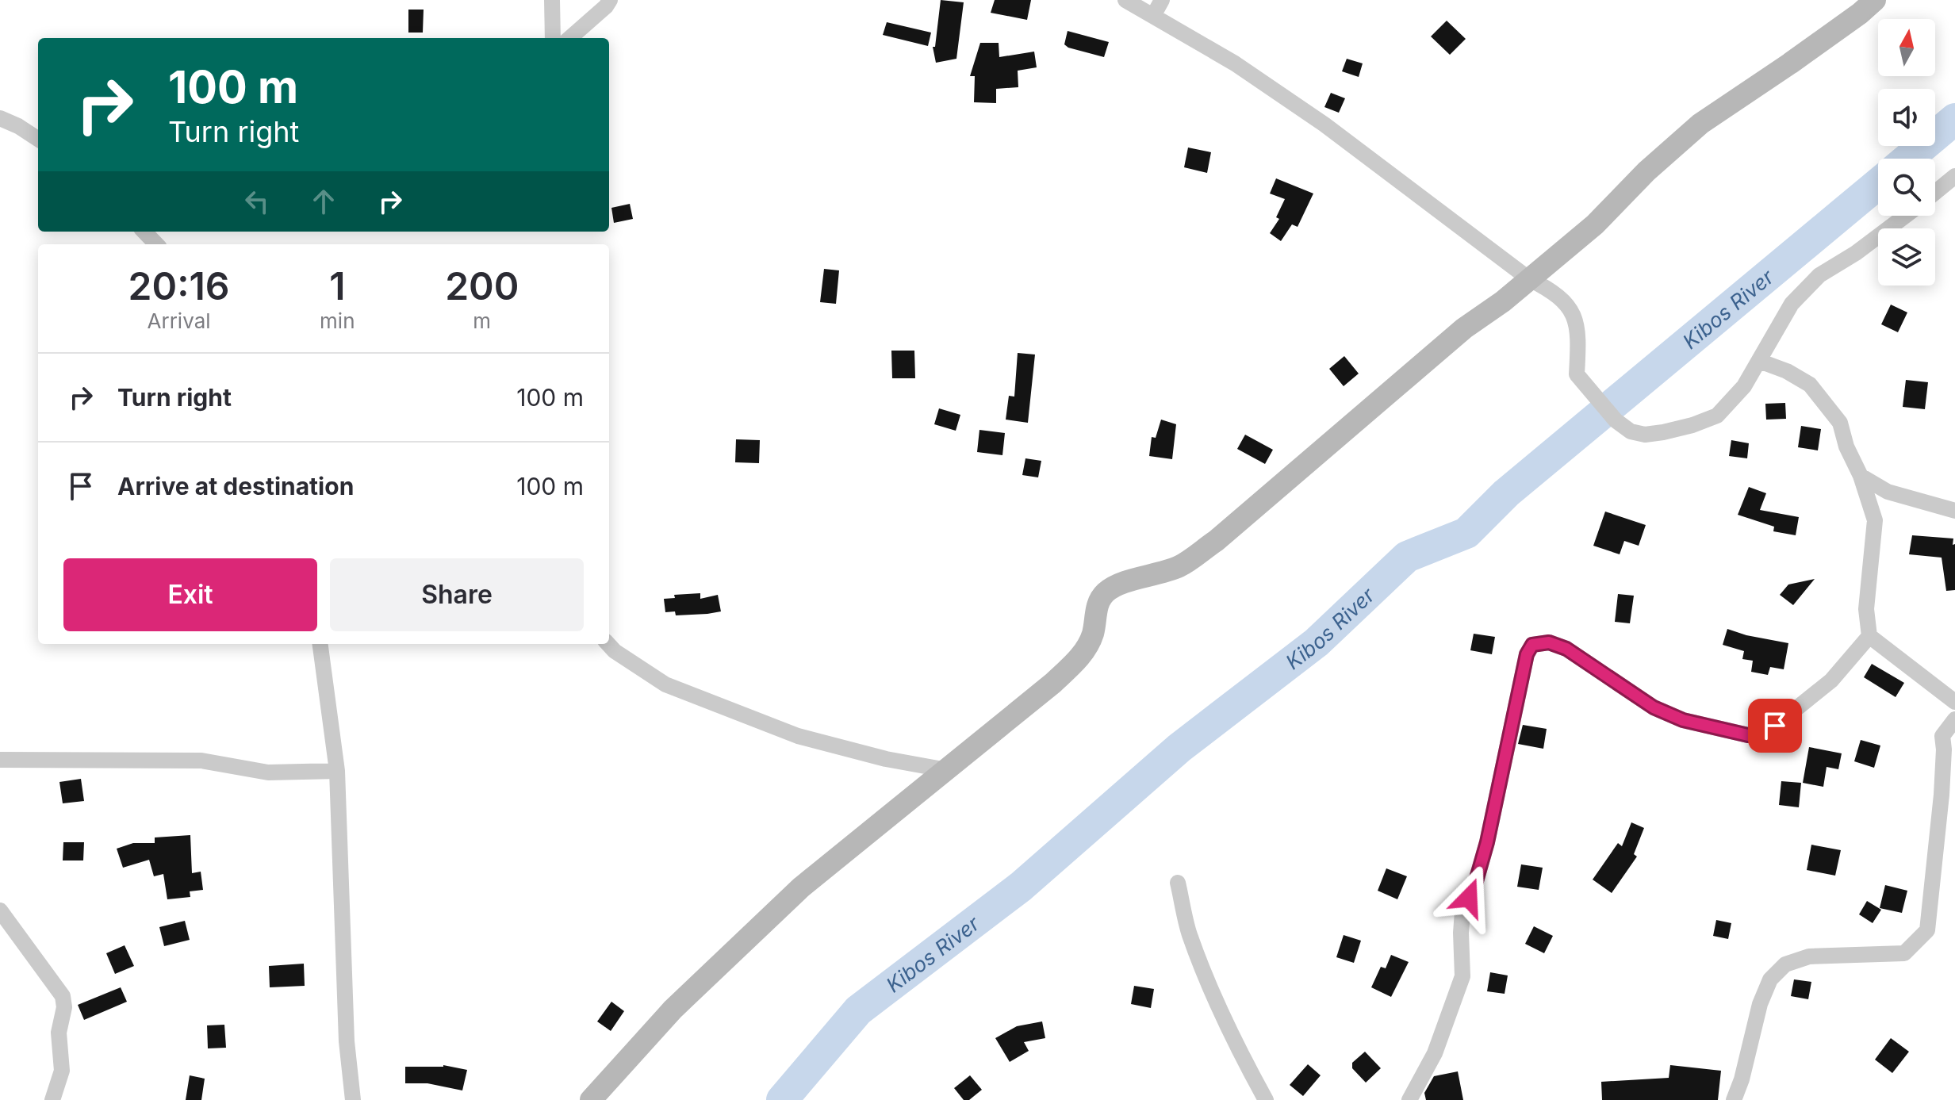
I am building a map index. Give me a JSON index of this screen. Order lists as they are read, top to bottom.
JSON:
{
  "water": ["Kibos River"],
  "north": "top",
  "page": {
    "turn": ["100 m", "Turn right"],
    "eta": [
      "20:16",
      "Arrival",
      "1",
      "min",
      "200",
      "m"
    ],
    "list": [
      {
        "name": "Turn right",
        "value": "100 m"
      },
      {
        "name": "Arrive at destination",
        "value": "100 m"
      }
    ],
    "buttons": ["Exit", "Share"]
  }
}
